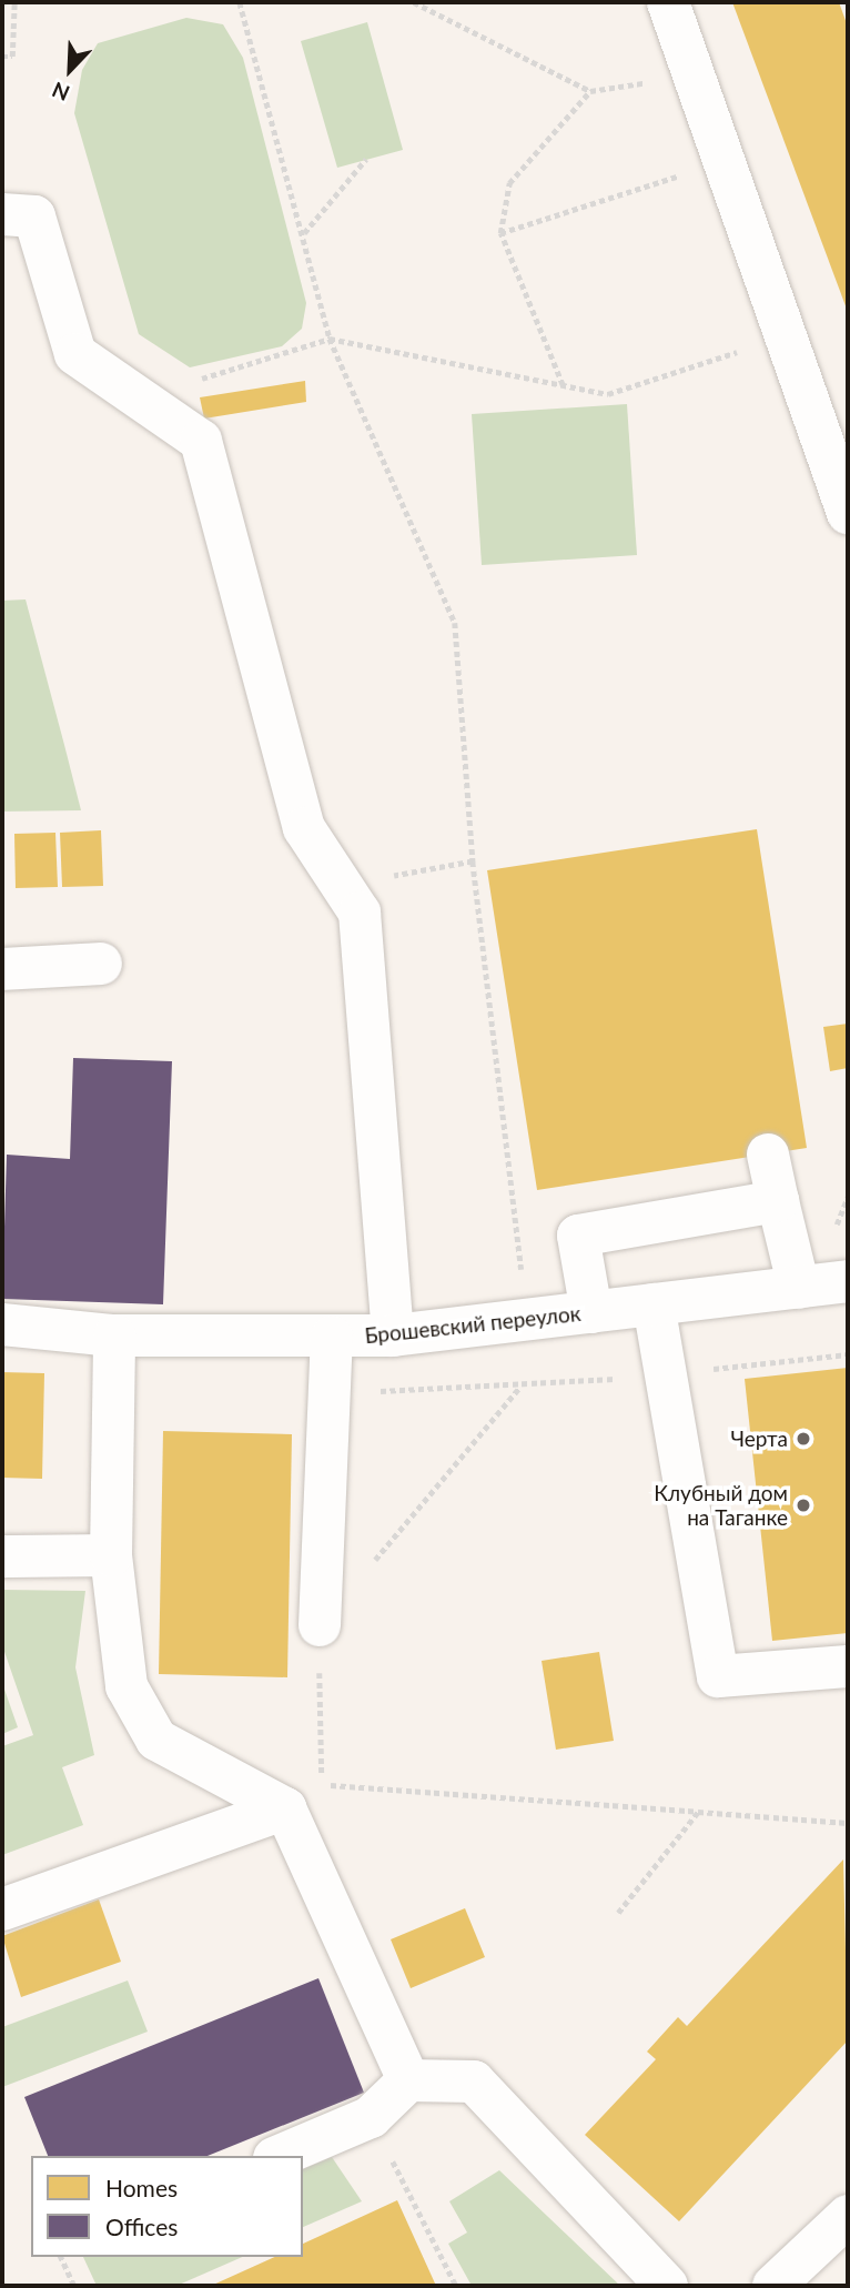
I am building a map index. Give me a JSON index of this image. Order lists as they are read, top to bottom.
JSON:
{
  "streets": {
    "street": ["Брошевский переулок"]
  },
  "places": ["Черта", "Клубный дом на Таганке"],
  "legend": ["Homes", "Offices"],
  "north": "bottom left"
}
